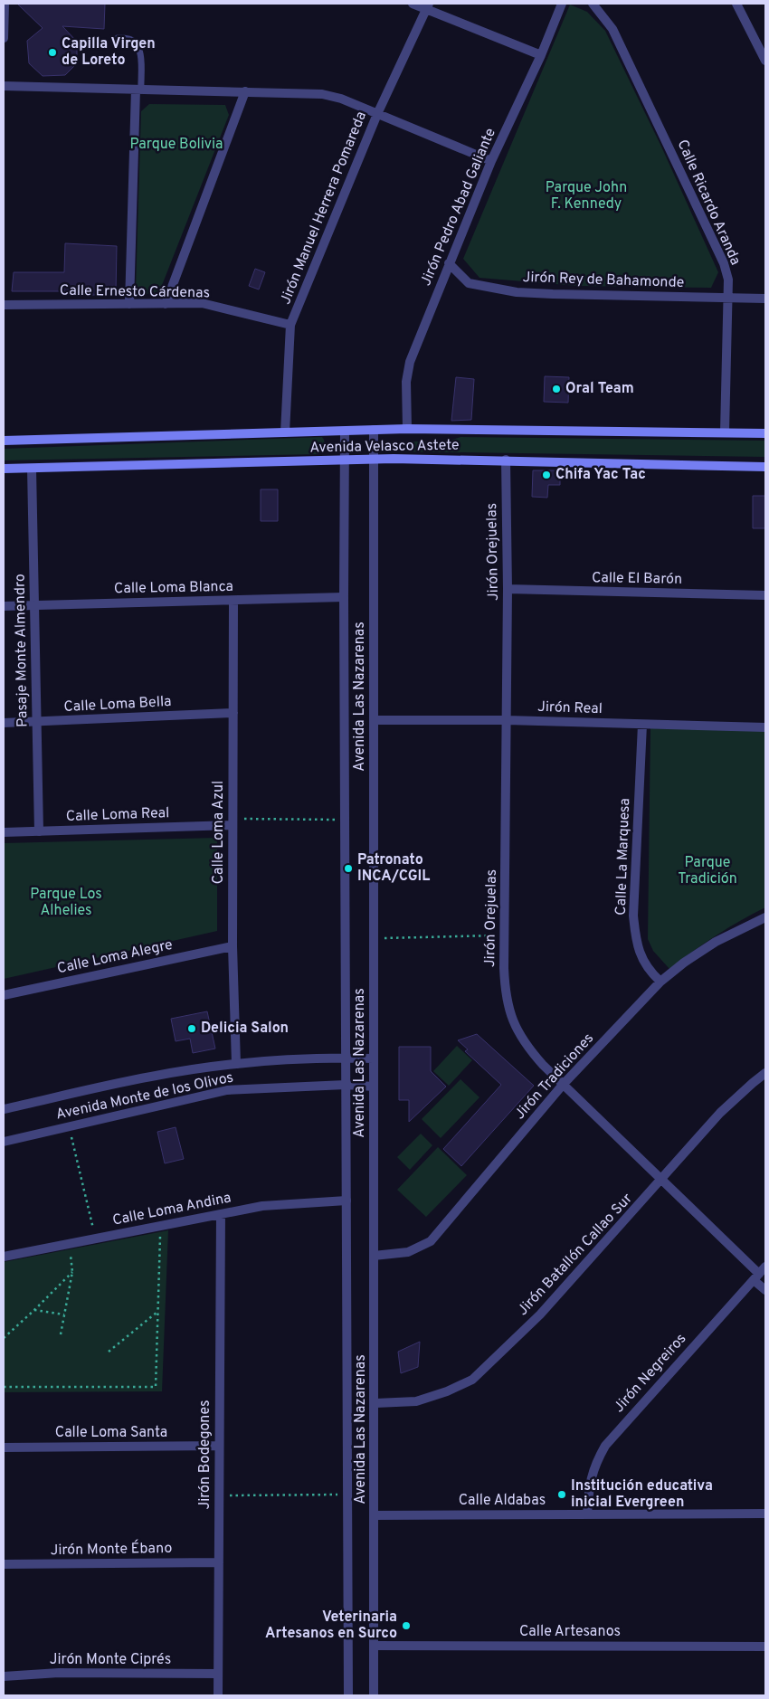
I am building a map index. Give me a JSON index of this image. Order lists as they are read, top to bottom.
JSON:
{
  "streets": {
    "main road": ["Avenida Velasco Astete"],
    "street": [
      "Calle Ricardo Aranda",
      "Jirón Pedro Abad Galiante",
      "Jirón Manuel Herrera Pomareda",
      "Jirón Rey de Bahamonde",
      "Calle Ernesto Cárdenas",
      "Jirón Orejuelas",
      "Calle El Barón",
      "Calle Loma Blanca",
      "Pasaje Monte Almendro",
      "Avenida Las Nazarenas",
      "Calle Loma Bella",
      "Jirón Real",
      "Calle Loma Real",
      "Calle Loma Azul",
      "Calle La Marquesa",
      "Calle Loma Alegre",
      "Jirón Tradiciones",
      "Avenida Monte de los Olivos",
      "Calle Loma Andina",
      "Jirón Batallón Callao Sur",
      "Jirón Negreiros",
      "Calle Loma Santa",
      "Jirón Bodegones",
      "Calle Aldabas",
      "Jirón Monte Ébano",
      "Calle Artesanos",
      "Jirón Monte Ciprés"
    ]
  },
  "crossings": [
    ["Calle Ricardo Aranda", "Jirón Rey de Bahamonde"],
    ["Calle Ricardo Aranda", "Avenida Velasco Astete"],
    ["Jirón Pedro Abad Galiante", "Jirón Rey de Bahamonde"],
    ["Jirón Pedro Abad Galiante", "Avenida Velasco Astete"],
    ["Jirón Manuel Herrera Pomareda", "Calle Ernesto Cárdenas"],
    ["Jirón Manuel Herrera Pomareda", "Avenida Velasco Astete"],
    ["Avenida Velasco Astete", "Jirón Orejuelas"],
    ["Avenida Velasco Astete", "Pasaje Monte Almendro"],
    ["Avenida Velasco Astete", "Avenida Las Nazarenas"],
    ["Jirón Orejuelas", "Calle El Barón"],
    ["Jirón Orejuelas", "Jirón Real"],
    ["Jirón Orejuelas", "Jirón Tradiciones"],
    ["Jirón Orejuelas", "Jirón Batallón Callao Sur"],
    ["Jirón Orejuelas", "Jirón Negreiros"],
    ["Calle Loma Blanca", "Pasaje Monte Almendro"],
    ["Calle Loma Blanca", "Avenida Las Nazarenas"],
    ["Calle Loma Blanca", "Calle Loma Azul"],
    ["Pasaje Monte Almendro", "Calle Loma Bella"],
    ["Pasaje Monte Almendro", "Calle Loma Real"],
    ["Avenida Las Nazarenas", "Jirón Real"],
    ["Avenida Las Nazarenas", "Jirón Tradiciones"],
    ["Avenida Las Nazarenas", "Avenida Monte de los Olivos"],
    ["Avenida Las Nazarenas", "Calle Loma Andina"],
    ["Avenida Las Nazarenas", "Jirón Batallón Callao Sur"],
    ["Avenida Las Nazarenas", "Calle Aldabas"],
    ["Avenida Las Nazarenas", "Calle Artesanos"],
    ["Calle Loma Bella", "Calle Loma Azul"],
    ["Jirón Real", "Calle La Marquesa"],
    ["Calle Loma Real", "Calle Loma Azul"],
    ["Calle Loma Azul", "Calle Loma Alegre"],
    ["Calle Loma Azul", "Avenida Monte de los Olivos"],
    ["Calle La Marquesa", "Jirón Tradiciones"],
    ["Calle Loma Andina", "Jirón Bodegones"],
    ["Jirón Negreiros", "Calle Aldabas"],
    ["Calle Loma Santa", "Jirón Bodegones"],
    ["Jirón Bodegones", "Jirón Monte Ébano"],
    ["Jirón Bodegones", "Jirón Monte Ciprés"]
  ],
  "parks": [
    "Parque Bolivia",
    "Parque John F. Kennedy",
    "Parque Tradición",
    "Parque Los Alhelies"
  ],
  "places": [
    "Capilla Virgen de Loreto",
    "Oral Team",
    "Chifa Yac Tac",
    "Patronato INCA/CGIL",
    "Delicia Salon",
    "Institución educativa inicial Evergreen",
    "Veterinaria Artesanos en Surco"
  ]
}
